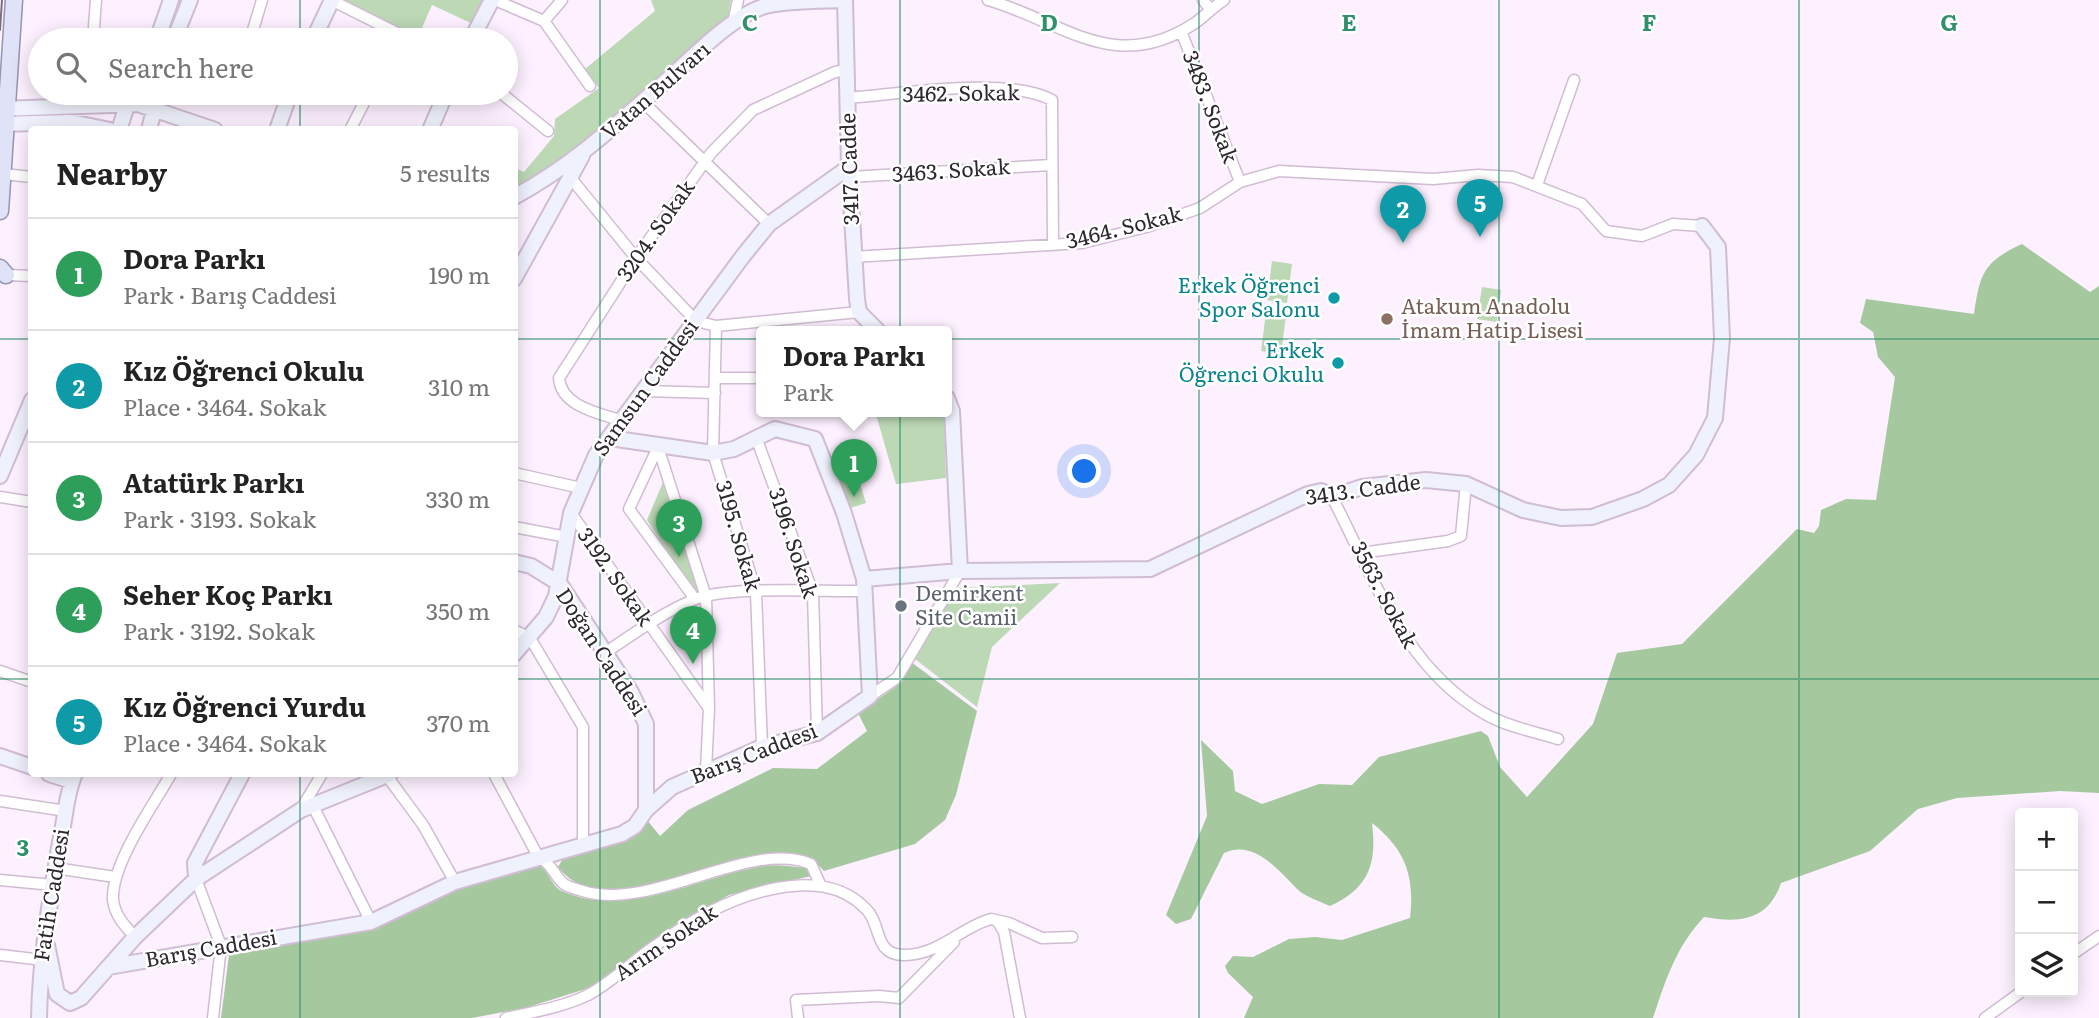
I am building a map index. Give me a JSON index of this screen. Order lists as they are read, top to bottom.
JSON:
{
  "streets": {
    "street": [
      "Vatan Bulvarı",
      "3462. Sokak",
      "3483. Sokak",
      "3417. Cadde",
      "3463. Sokak",
      "3464. Sokak",
      "3204. Sokak",
      "Samsun Caddesi",
      "3413. Cadde",
      "3195. Sokak",
      "3196. Sokak",
      "3192. Sokak",
      "3563. Sokak",
      "Doğan Caddesi",
      "Barış Caddesi",
      "Fatih Caddesi",
      "Arım Sokak"
    ]
  },
  "crossings": [
    ["Vatan Bulvarı", "3417. Cadde"],
    ["3462. Sokak", "3417. Cadde"],
    ["3462. Sokak", "3463. Sokak"],
    ["3462. Sokak", "3464. Sokak"],
    ["3483. Sokak", "3464. Sokak"],
    ["3417. Cadde", "3463. Sokak"],
    ["3417. Cadde", "3464. Sokak"],
    ["3417. Cadde", "3204. Sokak"],
    ["3417. Cadde", "Samsun Caddesi"],
    ["3463. Sokak", "Samsun Caddesi"],
    ["3464. Sokak", "3413. Cadde"],
    ["3204. Sokak", "Samsun Caddesi"],
    ["Samsun Caddesi", "3192. Sokak"],
    ["Samsun Caddesi", "Doğan Caddesi"],
    ["3413. Cadde", "3563. Sokak"],
    ["3195. Sokak", "Barış Caddesi"],
    ["3196. Sokak", "Barış Caddesi"],
    ["Doğan Caddesi", "Barış Caddesi"]
  ],
  "places": [
    "Erkek Öğrenci Spor Salonu",
    "Atakum Anadolu İmam Hatip Lisesi",
    "Erkek Öğrenci Okulu",
    "Demirkent Site Camii"
  ],
  "page": {
    "search": "Search here",
    "heading": ["Nearby", "5 results"],
    "pins": [
      "5",
      "2",
      "1",
      "3",
      "4"
    ],
    "list": [
      {
        "mark": "1",
        "name": "Dora Parkı",
        "note": "Park · Barış Caddesi",
        "value": "190 m"
      },
      {
        "mark": "2",
        "name": "Kız Öğrenci Okulu",
        "note": "Place · 3464. Sokak",
        "value": "310 m"
      },
      {
        "mark": "3",
        "name": "Atatürk Parkı",
        "note": "Park · 3193. Sokak",
        "value": "330 m"
      },
      {
        "mark": "4",
        "name": "Seher Koç Parkı",
        "note": "Park · 3192. Sokak",
        "value": "350 m"
      },
      {
        "mark": "5",
        "name": "Kız Öğrenci Yurdu",
        "note": "Place · 3464. Sokak",
        "value": "370 m"
      }
    ],
    "popup": ["Dora Parkı", "Park"],
    "map_buttons": ["+", "−"]
  },
  "grid": {
    "columns": [
      "C",
      "D",
      "E",
      "F",
      "G"
    ],
    "rows": ["3"]
  }
}
